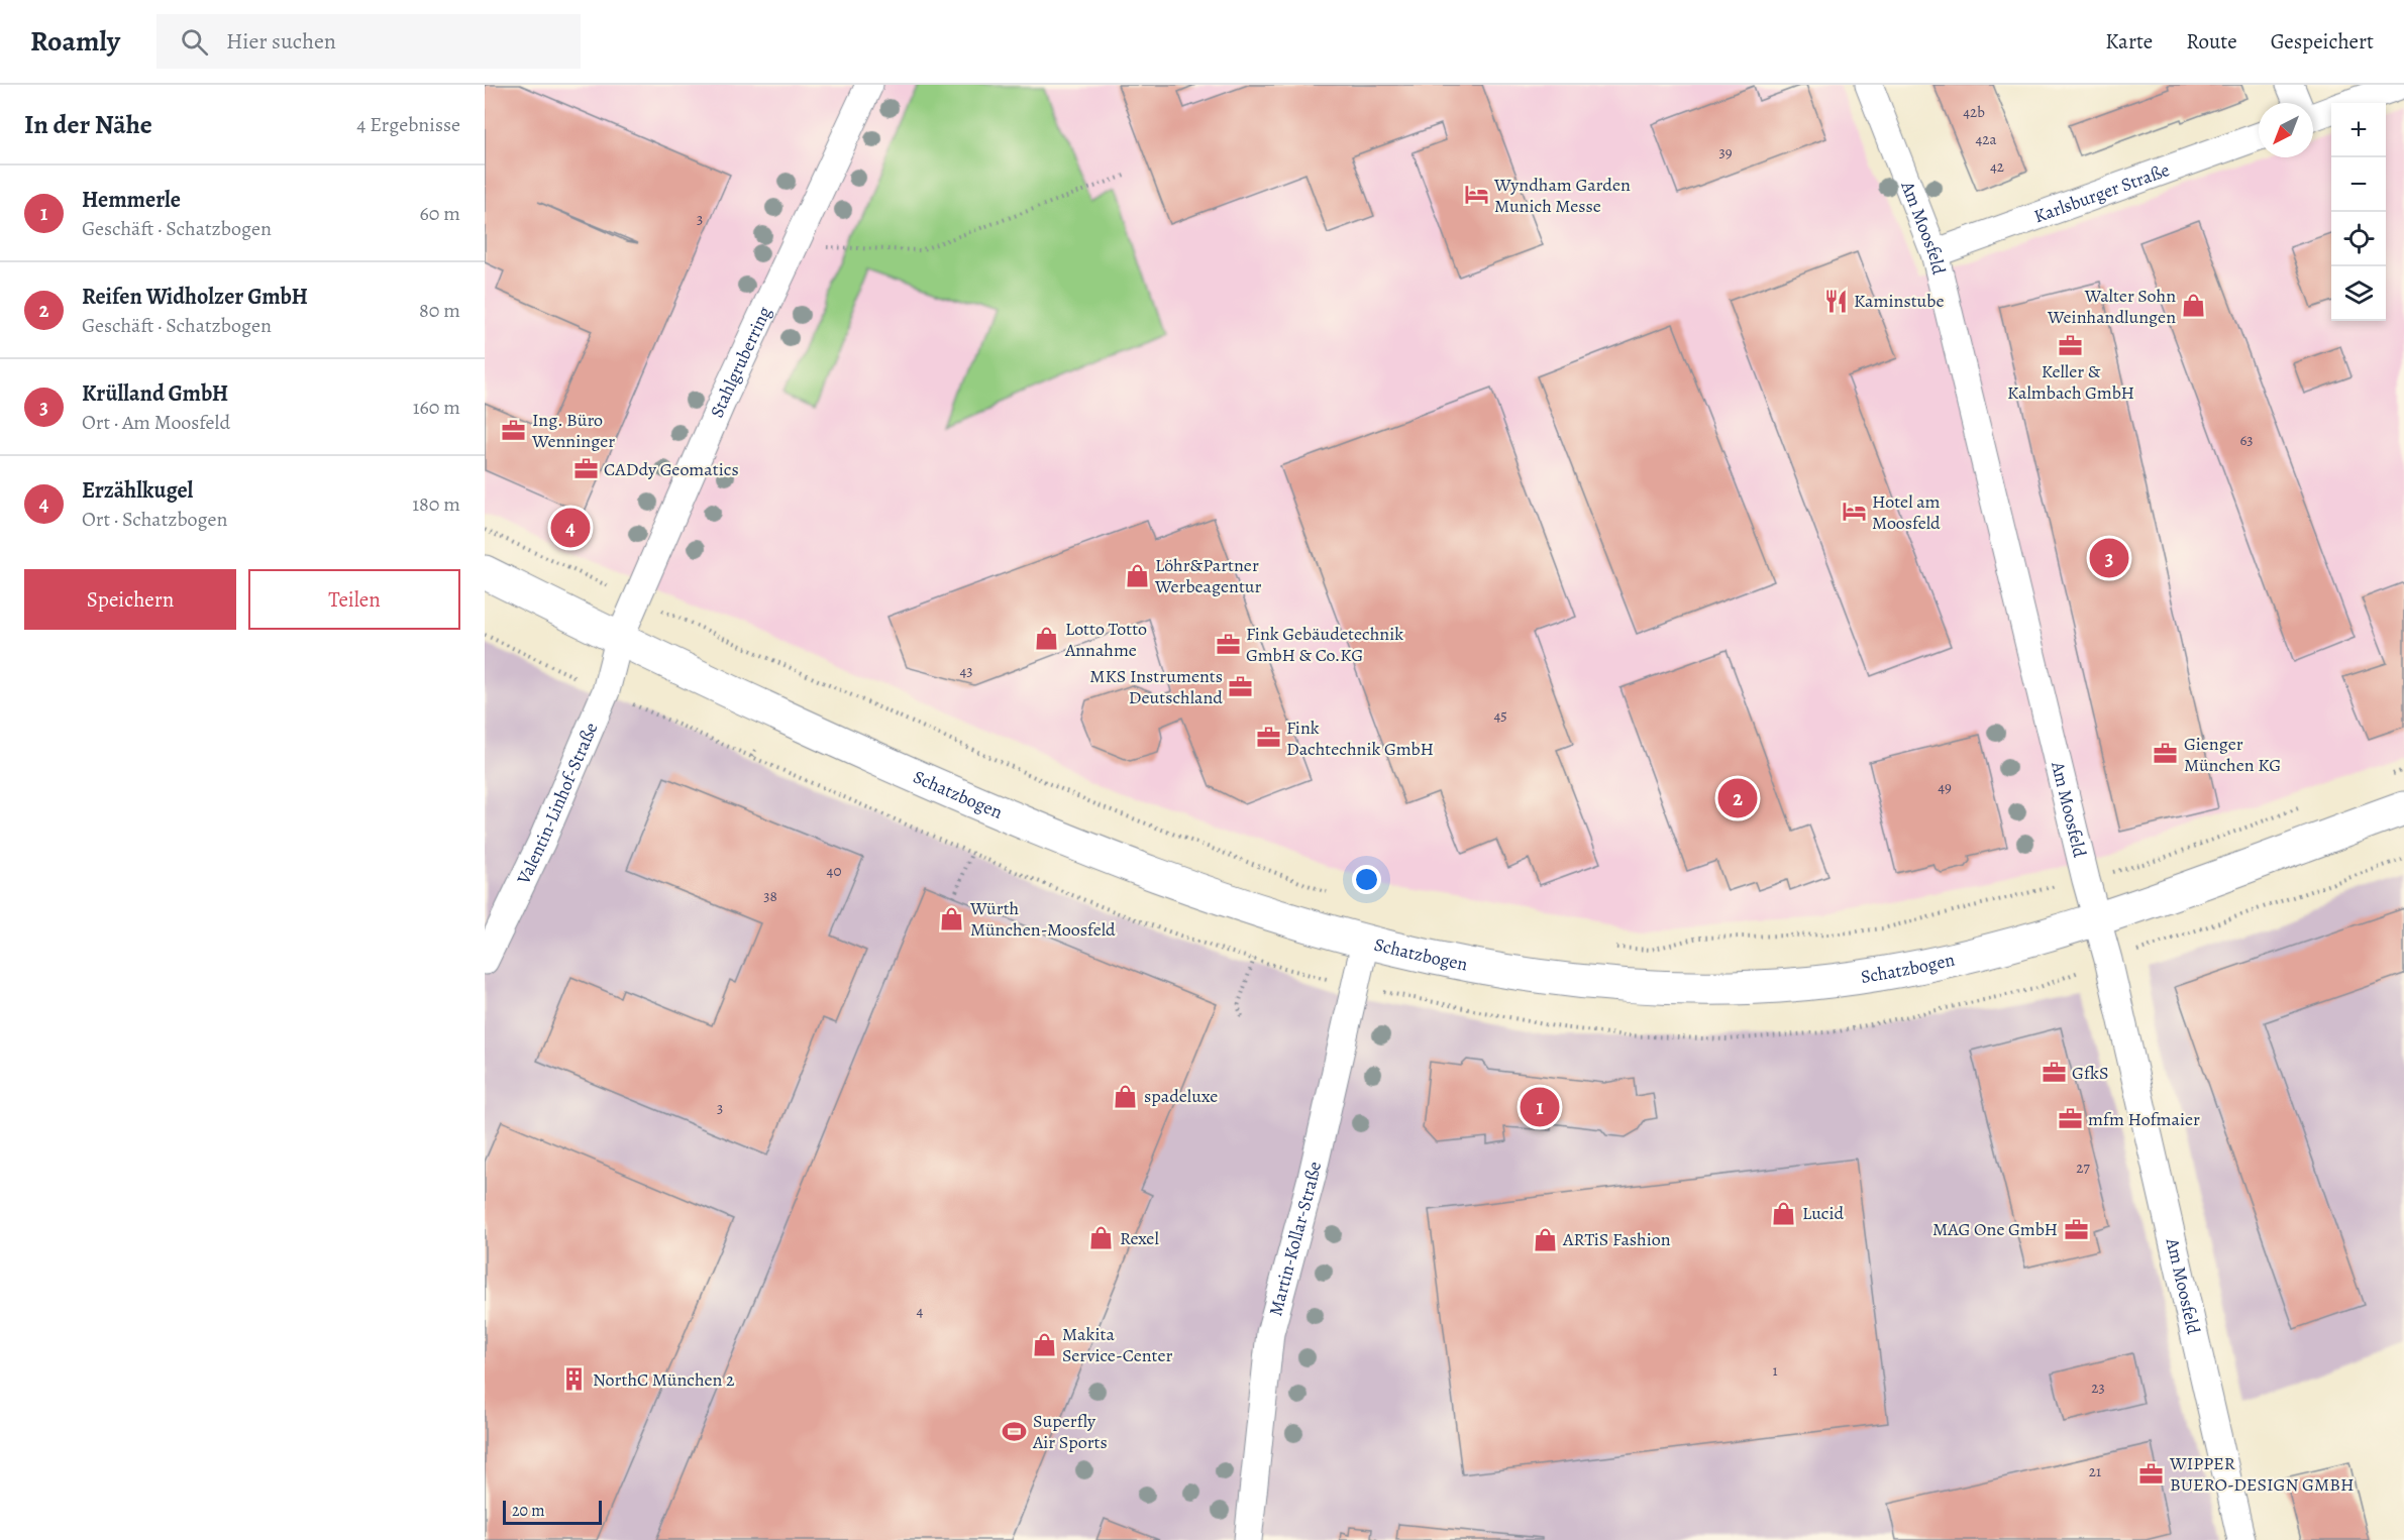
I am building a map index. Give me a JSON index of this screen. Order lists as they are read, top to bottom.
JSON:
{
  "streets": {
    "main road": ["Schatzbogen"],
    "street": [
      "Karlsburger Straße",
      "Am Moosfeld",
      "Stahlgruberring",
      "Valentin-Linhof-Straße",
      "Martin-Kollar-Straße"
    ]
  },
  "crossings": [
    ["Karlsburger Straße", "Am Moosfeld"],
    ["Am Moosfeld", "Schatzbogen"],
    ["Stahlgruberring", "Schatzbogen"],
    ["Stahlgruberring", "Valentin-Linhof-Straße"],
    ["Schatzbogen", "Valentin-Linhof-Straße"],
    ["Schatzbogen", "Martin-Kollar-Straße"]
  ],
  "places": {
    "hotel": ["Wyndham Garden Munich Messe", "Hotel am Moosfeld"],
    "restaurant": ["Kaminstube"],
    "shop": [
      "Walter Sohn Weinhandlungen",
      "Löhr&Partner Werbeagentur",
      "Lotto Totto Annahme",
      "Würth München-Moosfeld",
      "spadeluxe",
      "Lucid",
      "Rexel",
      "ARTiS Fashion",
      "Makita Service-Center"
    ],
    "office": [
      "Keller & Kalmbach GmbH",
      "Ing. Büro Wenninger",
      "CADdy Geomatics",
      "Fink Gebäudetechnik GmbH & Co.KG",
      "MKS Instruments Deutschland",
      "Fink Dachtechnik GmbH",
      "Gienger München KG",
      "GfkS",
      "mfm Hofmaier",
      "MAG One GmbH",
      "WIPPER BUERO-DESIGN GMBH"
    ],
    "building": ["NorthC München 2"],
    "sports": ["Superfly Air Sports"]
  },
  "house_numbers": [
    "42b",
    "42a",
    "39",
    "42",
    "3",
    "63",
    "43",
    "45",
    "49",
    "40",
    "38",
    "3",
    "27",
    "4",
    "1",
    "23",
    "21"
  ],
  "scale_bar": "20 m",
  "north": "bottom left",
  "page": {
    "header": "Roamly",
    "search": "Hier suchen",
    "nav": ["Karte", "Route", "Gespeichert"],
    "heading": ["In der Nähe", "4 Ergebnisse"],
    "map_buttons": ["+", "−"],
    "list": [
      {
        "mark": "1",
        "name": "Hemmerle",
        "note": "Geschäft · Schatzbogen",
        "value": "60 m"
      },
      {
        "mark": "2",
        "name": "Reifen Widholzer GmbH",
        "note": "Geschäft · Schatzbogen",
        "value": "80 m"
      },
      {
        "mark": "3",
        "name": "Krülland GmbH",
        "note": "Ort · Am Moosfeld",
        "value": "160 m"
      },
      {
        "mark": "4",
        "name": "Erzählkugel",
        "note": "Ort · Schatzbogen",
        "value": "180 m"
      }
    ],
    "pins": [
      "4",
      "3",
      "2",
      "1"
    ],
    "buttons": ["Speichern", "Teilen"],
    "scale": "20 m"
  }
}
